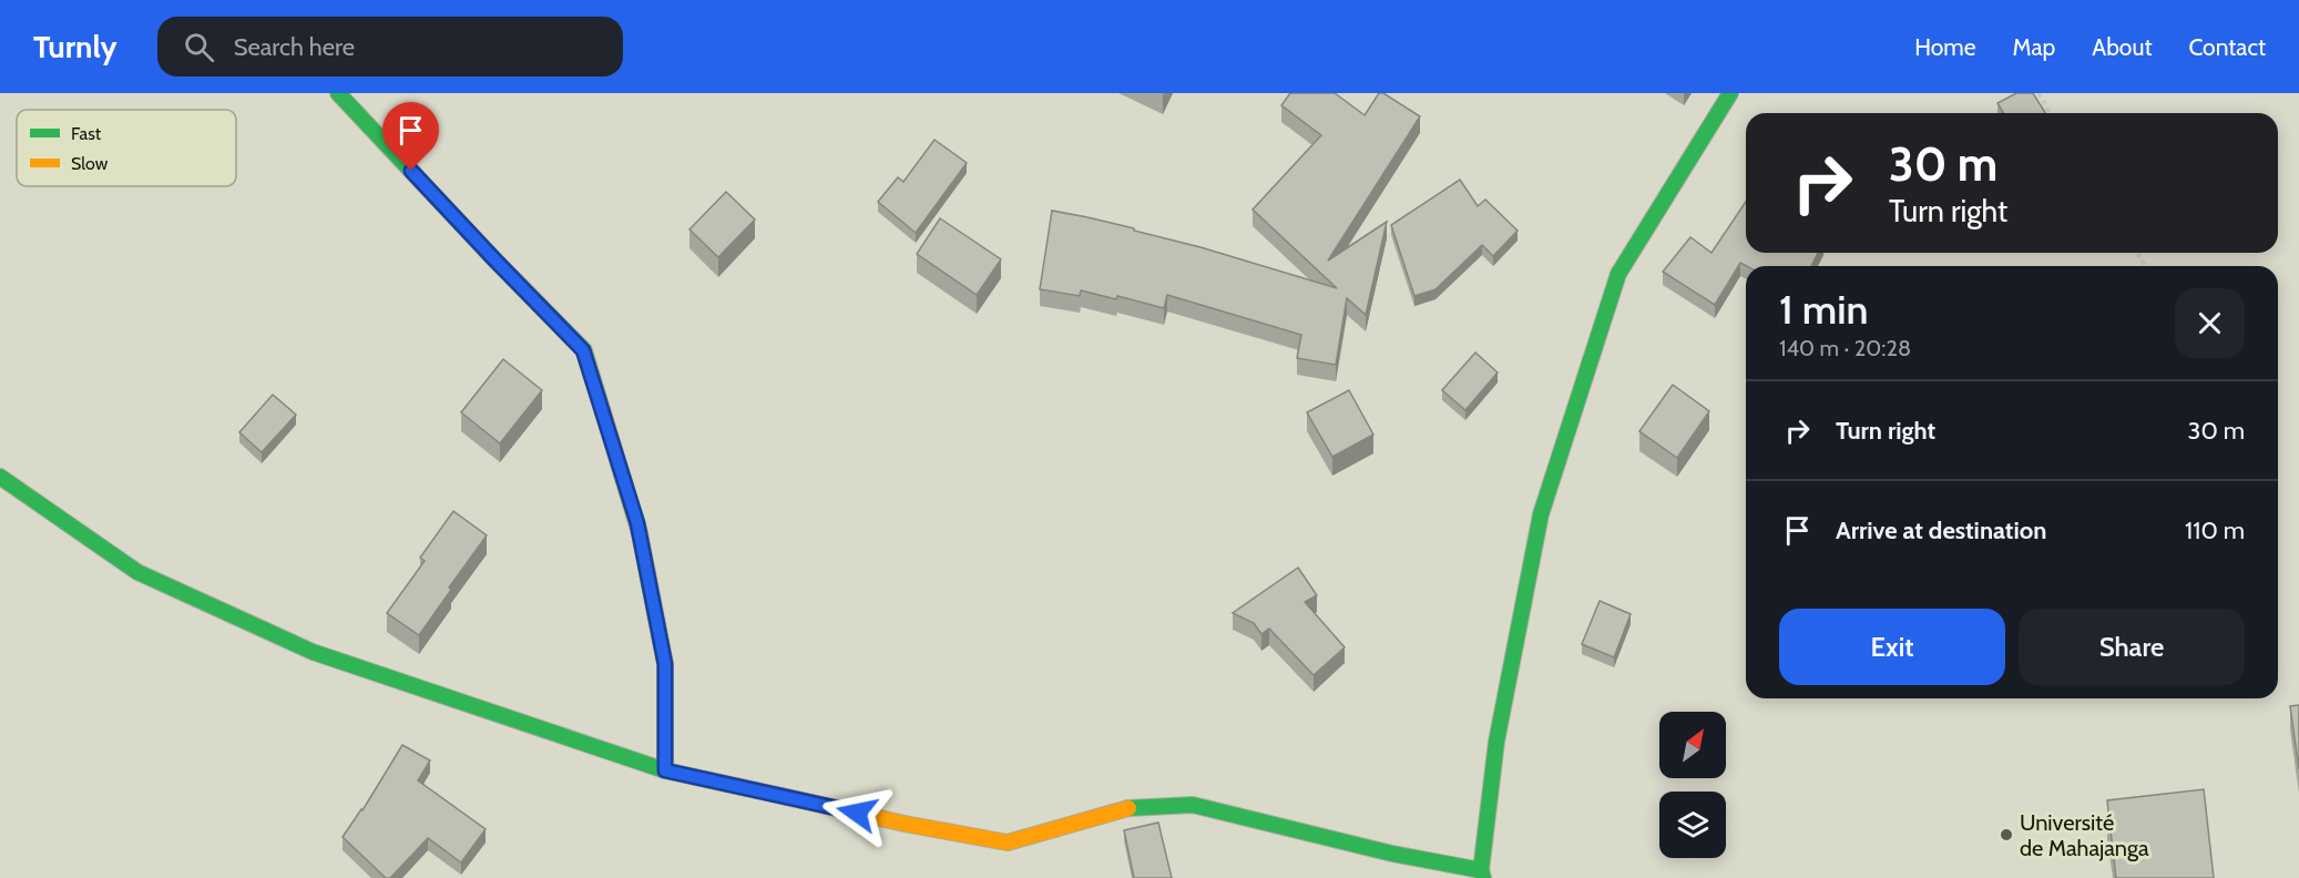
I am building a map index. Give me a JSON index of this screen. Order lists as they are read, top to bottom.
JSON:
{
  "places": ["Université de Mahajanga"],
  "legend": ["Fast", "Slow"],
  "north": "top right",
  "page": {
    "header": "Turnly",
    "search": "Search here",
    "nav": [
      "Home",
      "Map",
      "About",
      "Contact"
    ],
    "turn": ["30 m", "Turn right"],
    "heading": ["1 min", "140 m · 20:28"],
    "list": [
      {
        "name": "Turn right",
        "value": "30 m"
      },
      {
        "name": "Arrive at destination",
        "value": "110 m"
      }
    ],
    "buttons": ["Exit", "Share"]
  }
}
